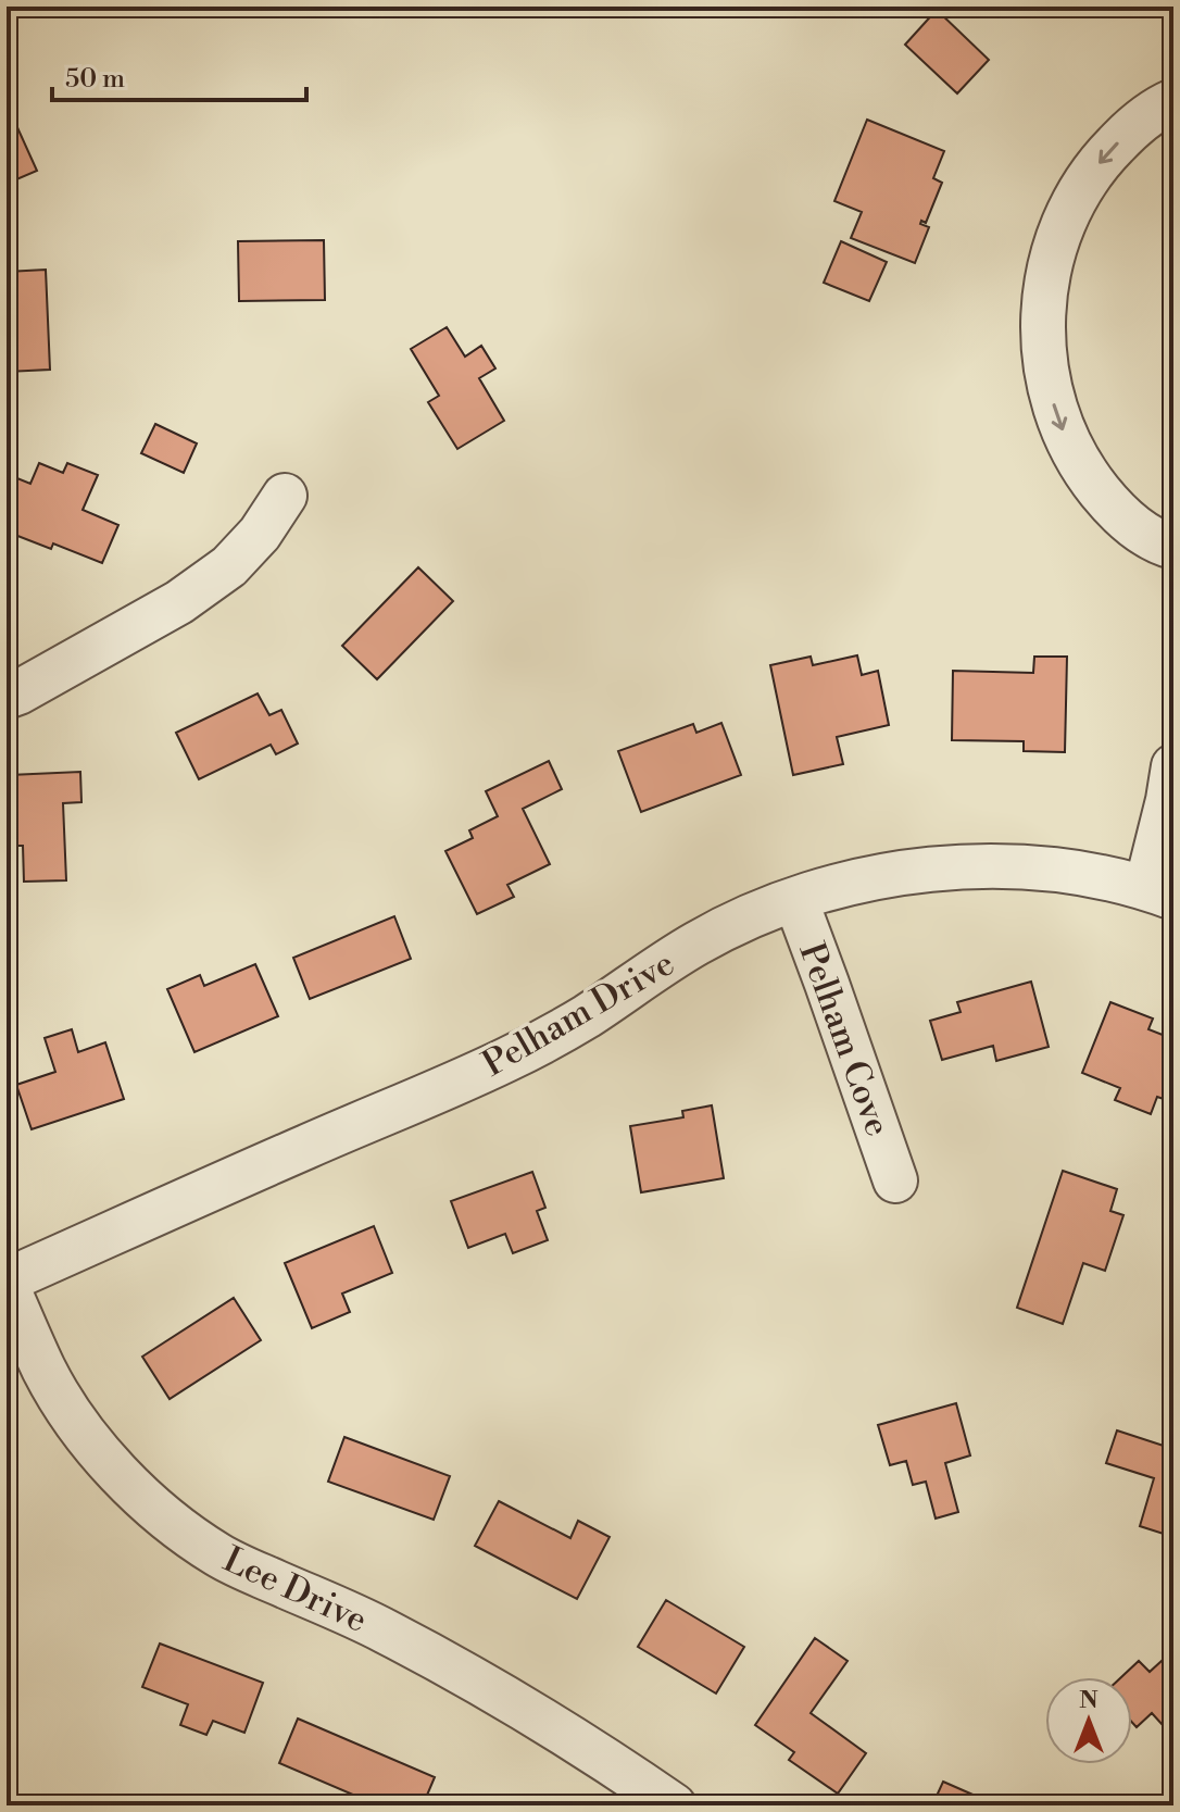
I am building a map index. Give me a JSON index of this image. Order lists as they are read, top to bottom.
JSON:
{
  "streets": {
    "street": ["Pelham Drive", "Pelham Cove", "Lee Drive"]
  },
  "crossings": [
    ["Pelham Drive", "Pelham Cove"],
    ["Pelham Drive", "Lee Drive"]
  ],
  "scale_bar": "50 m",
  "north": "top"
}
